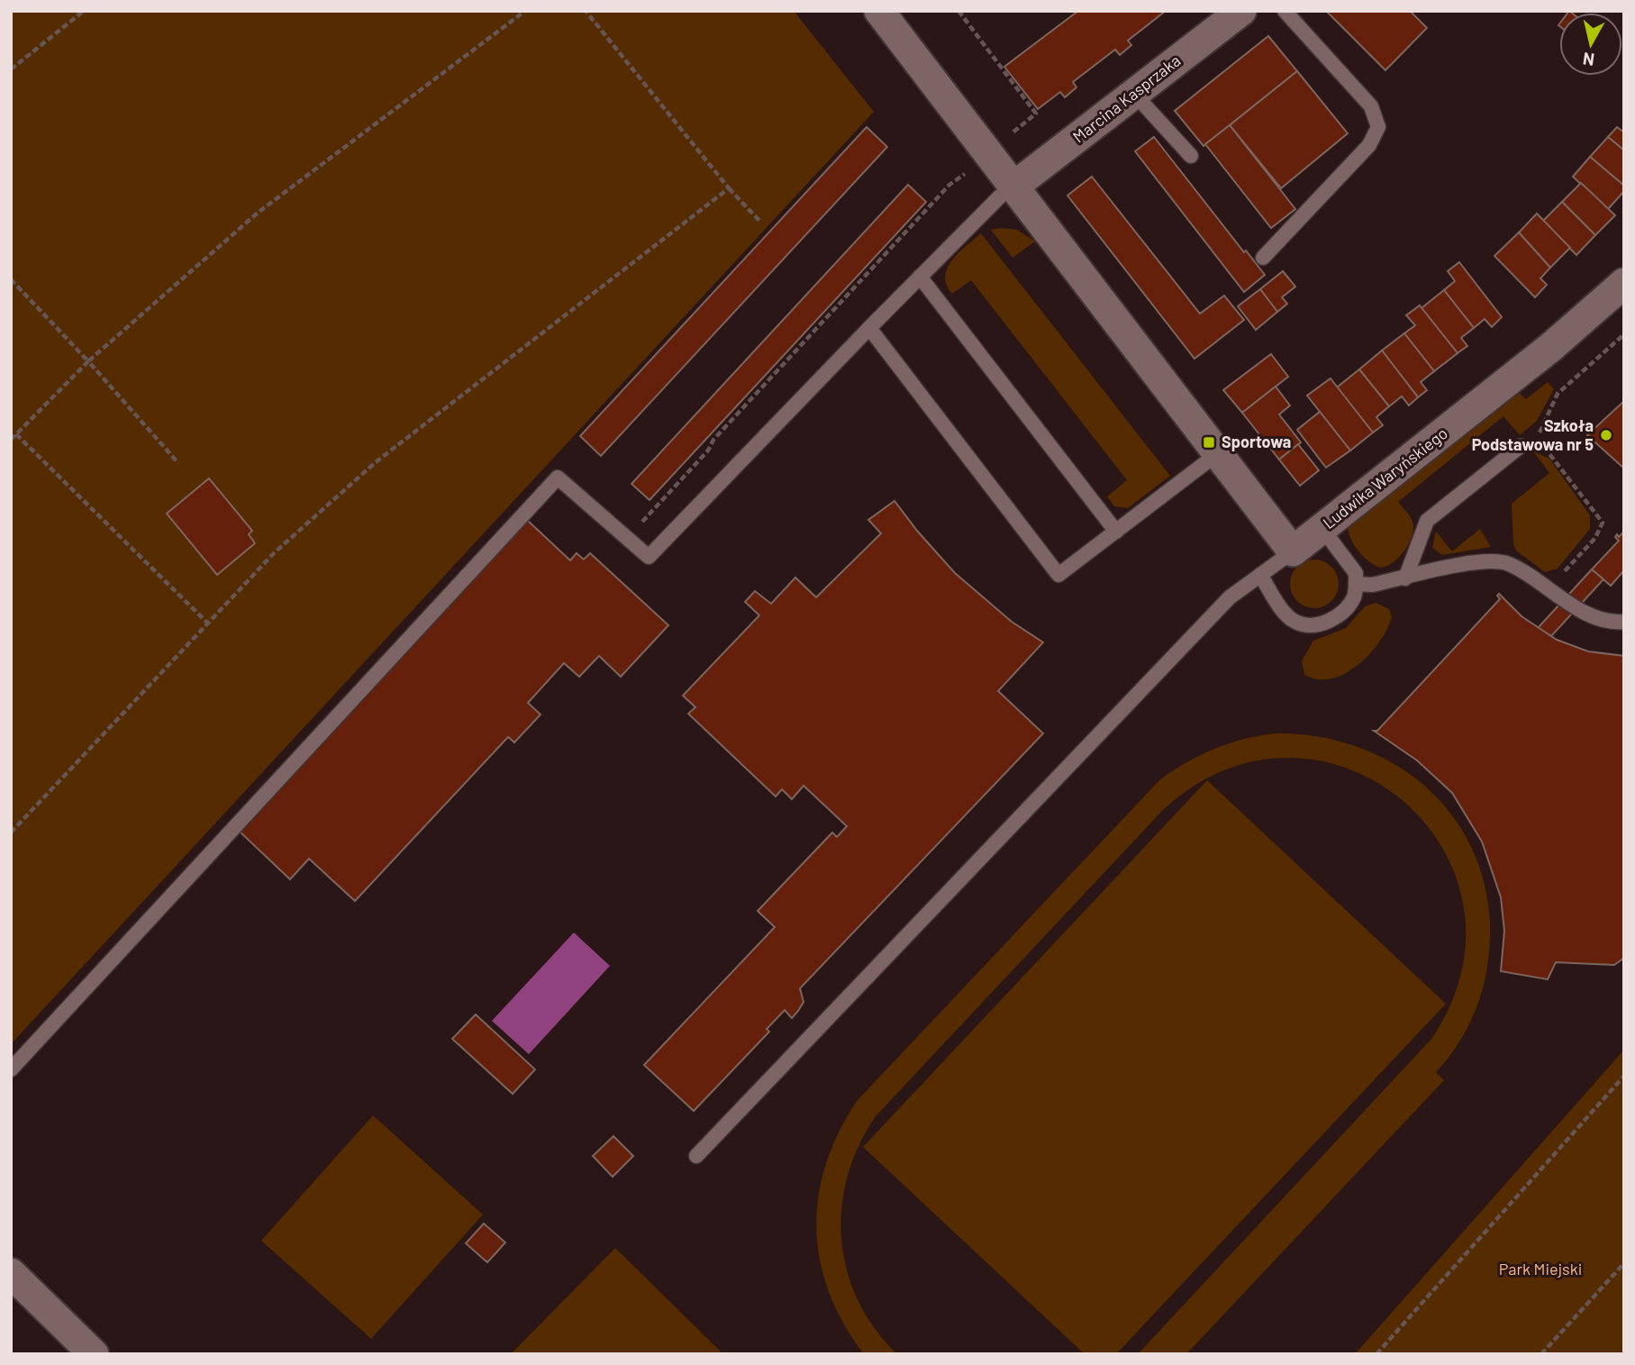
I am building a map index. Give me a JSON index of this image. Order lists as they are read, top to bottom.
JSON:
{
  "streets": {
    "street": ["Marcina Kasprzaka", "Ludwika Waryńskiego"]
  },
  "parks": ["Park Miejski"],
  "places": {
    "other": ["Szkoła Podstawowa nr 5"],
    "transit": ["Sportowa"]
  },
  "north": "bottom"
}
